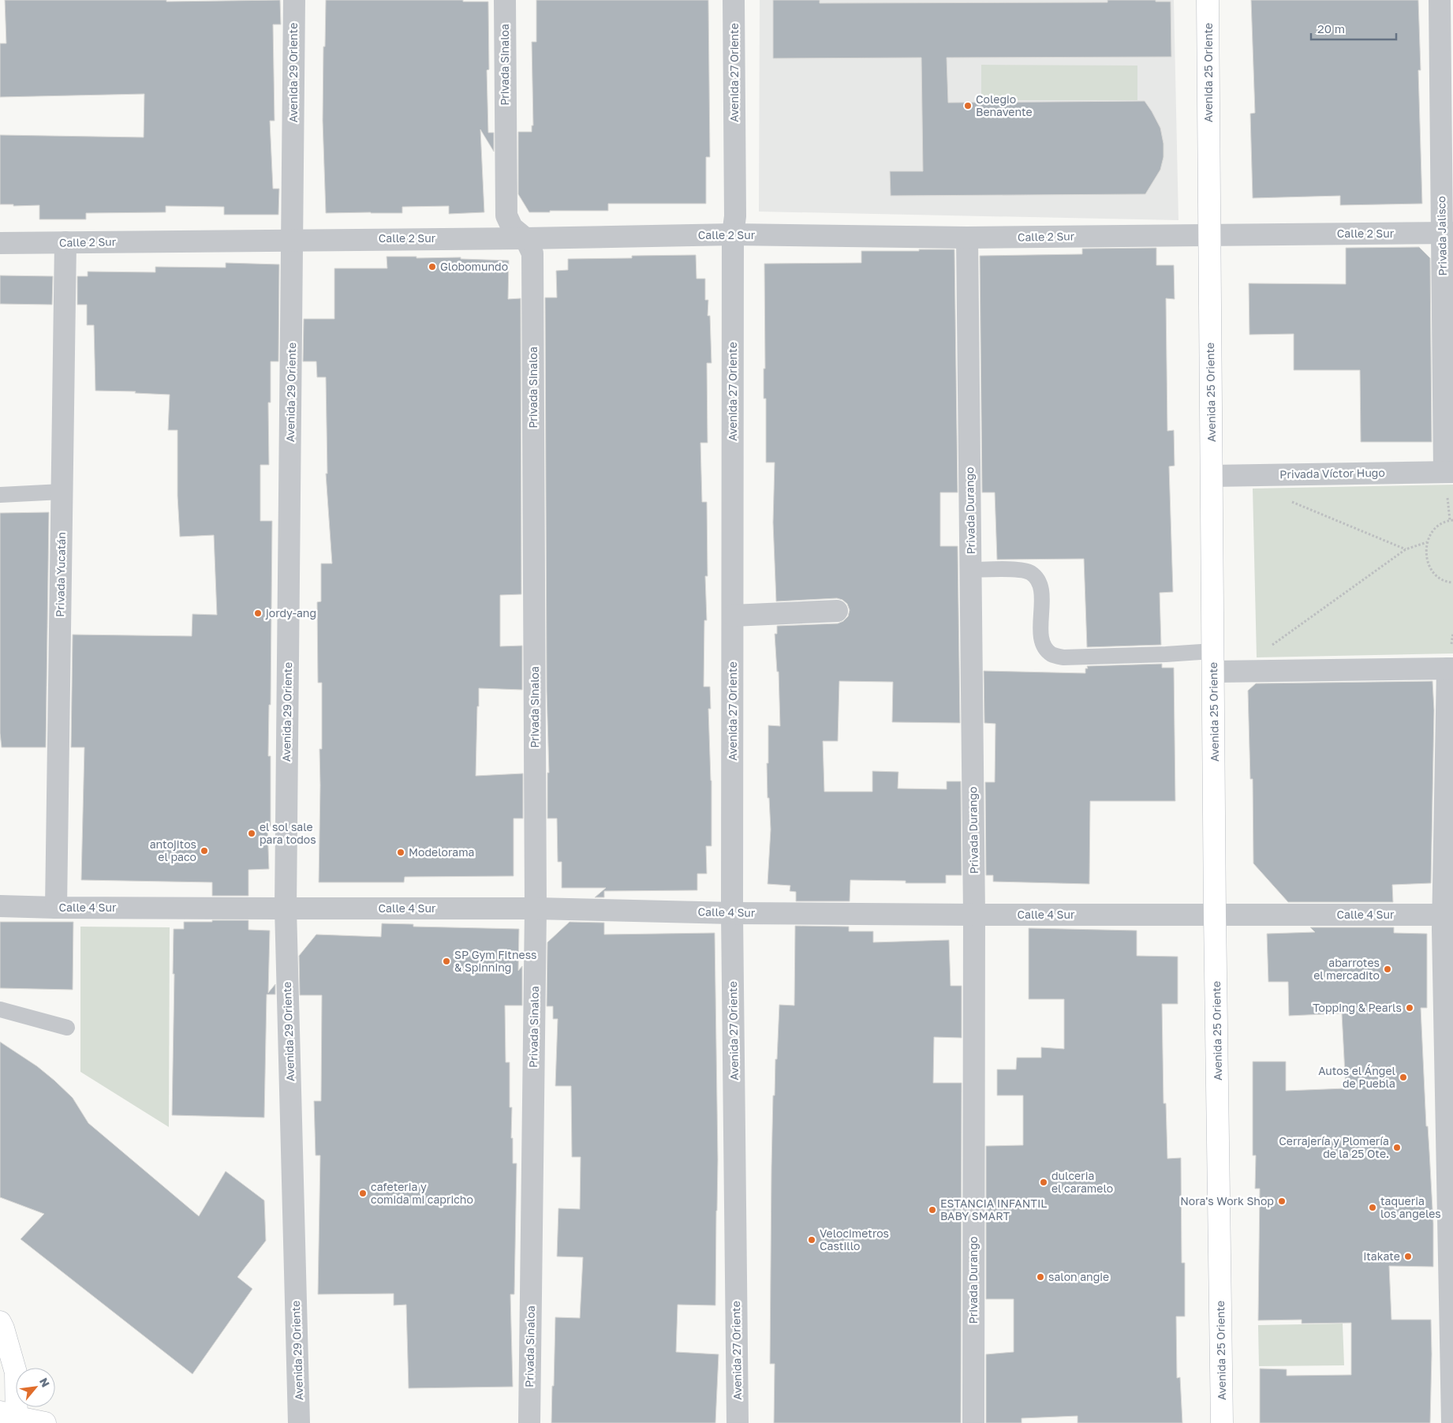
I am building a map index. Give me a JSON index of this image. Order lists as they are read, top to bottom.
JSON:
{
  "streets": {
    "main road": ["Avenida 25 Oriente"],
    "street": [
      "Privada Sinaloa",
      "Avenida 29 Oriente",
      "Avenida 27 Oriente",
      "Calle 2 Sur",
      "Privada Jalisco",
      "Privada Víctor Hugo",
      "Privada Durango",
      "Privada Yucatán",
      "Calle 4 Sur"
    ]
  },
  "crossings": [
    ["Privada Sinaloa", "Calle 2 Sur"],
    ["Privada Sinaloa", "Calle 4 Sur"],
    ["Avenida 29 Oriente", "Calle 2 Sur"],
    ["Avenida 29 Oriente", "Calle 4 Sur"],
    ["Avenida 27 Oriente", "Calle 2 Sur"],
    ["Avenida 27 Oriente", "Calle 4 Sur"],
    ["Avenida 25 Oriente", "Calle 2 Sur"],
    ["Avenida 25 Oriente", "Privada Víctor Hugo"],
    ["Avenida 25 Oriente", "Calle 4 Sur"],
    ["Calle 2 Sur", "Privada Jalisco"],
    ["Calle 2 Sur", "Privada Durango"],
    ["Calle 2 Sur", "Privada Yucatán"],
    ["Privada Jalisco", "Privada Víctor Hugo"],
    ["Privada Durango", "Calle 4 Sur"],
    ["Privada Yucatán", "Calle 4 Sur"]
  ],
  "places": [
    "Colegio Benavente",
    "Globomundo",
    "jordy-ang",
    "el sol sale para todos",
    "antojitos el paco",
    "Modelorama",
    "SP Gym Fitness & Spinning",
    "abarrotes el mercadito",
    "Topping & Pearls",
    "Autos el Ángel de Puebla",
    "Cerrajería y Plomería de la 25 Ote.",
    "dulceria el caramelo",
    "cafeteria y comida mi capricho",
    "Nora's Work Shop",
    "taqueria los angeles",
    "ESTANCIA INFANTIL BABY SMART",
    "Velocimetros Castillo",
    "itakate",
    "salon angie"
  ],
  "scale_bar": "20 m",
  "north": "top right"
}
